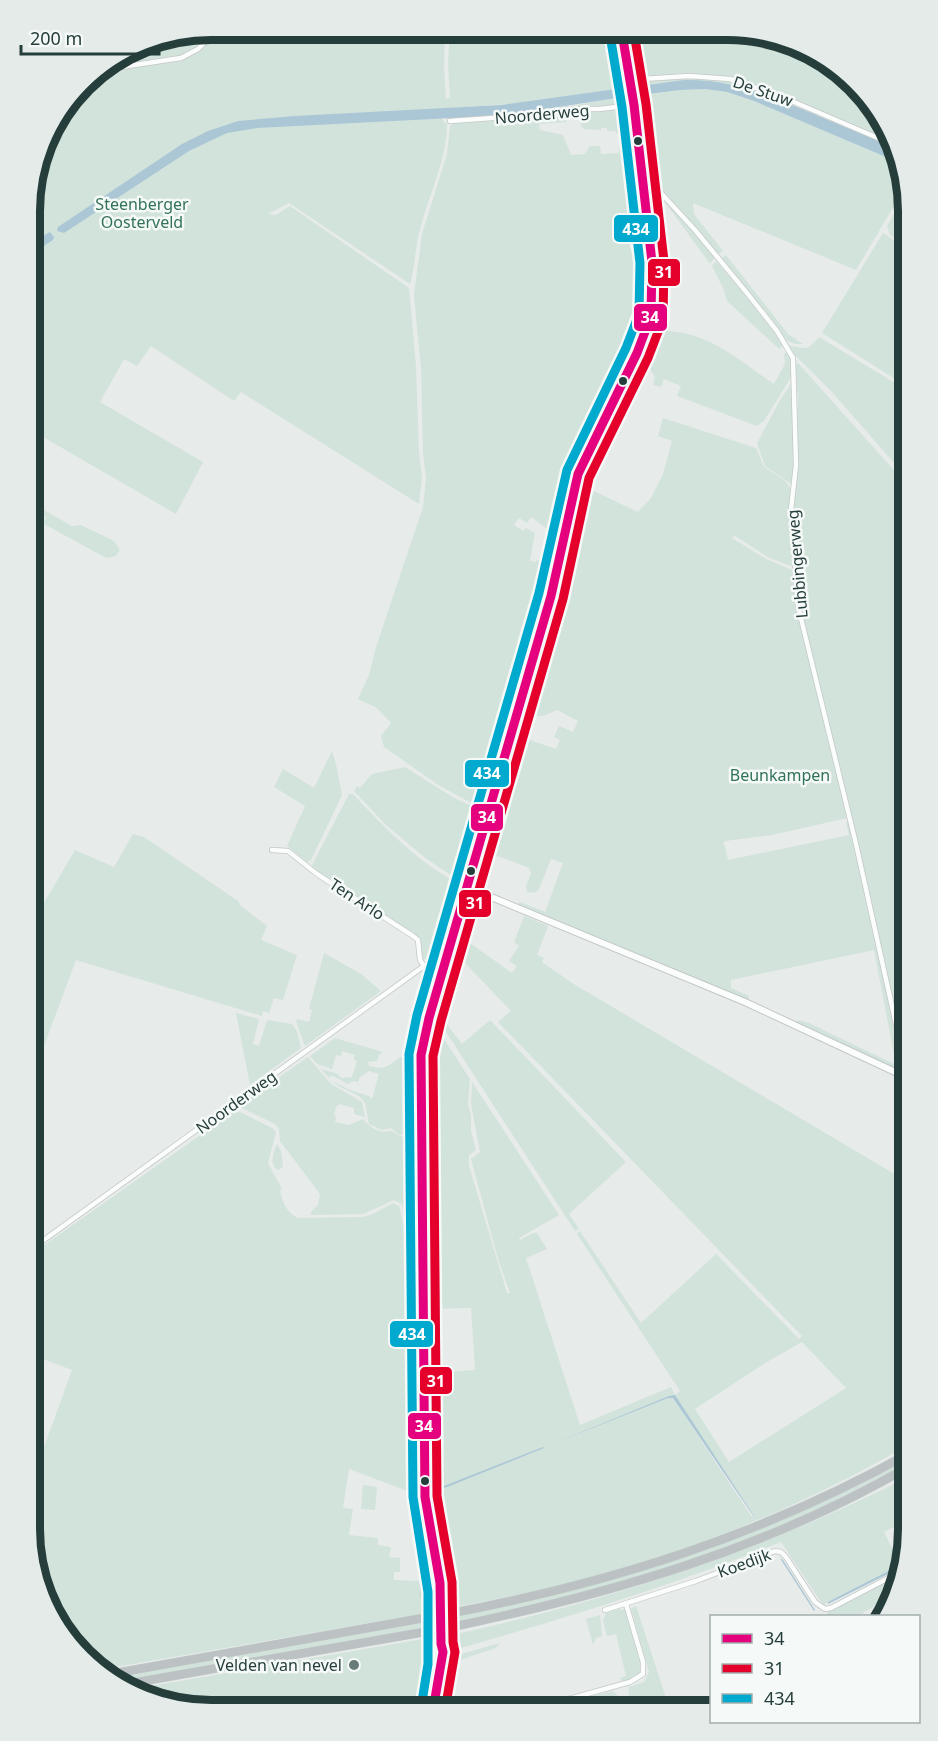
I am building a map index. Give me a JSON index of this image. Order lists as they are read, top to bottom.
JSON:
{
  "streets": {
    "street": [
      "De Stuw",
      "Noorderweg",
      "Lubbingerweg",
      "Ten Arlo",
      "Koedijk"
    ]
  },
  "crossings": [
    ["Noorderweg", "Ten Arlo"]
  ],
  "parks": ["Steenberger Oosterveld", "Beunkampen"],
  "places": ["Velden van nevel"],
  "lines": ["transit line 31", "transit line 34", "transit line 434"],
  "legend": ["34", "31", "434"],
  "scale_bar": "200 m"
}
